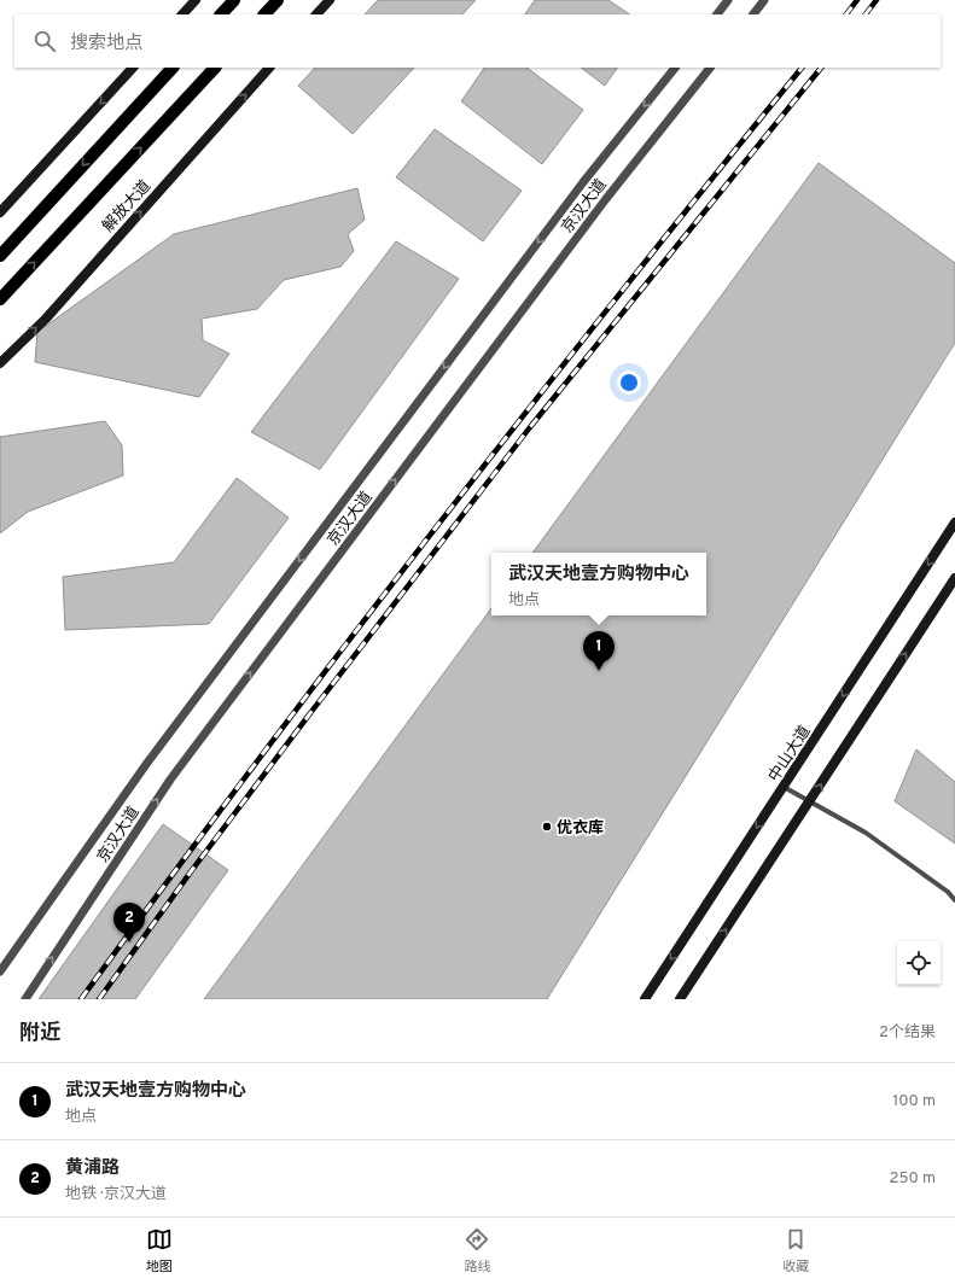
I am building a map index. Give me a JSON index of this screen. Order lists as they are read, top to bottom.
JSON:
{
  "streets": {
    "main road": ["解放大道", "中山大道"],
    "street": ["京汉大道"]
  },
  "places": ["优衣库"],
  "page": {
    "search": "搜索地点",
    "popup": ["武汉天地壹方购物中心", "地点"],
    "pins": ["1", "2"],
    "heading": ["附近", "2个结果"],
    "list": [
      {
        "mark": "1",
        "name": "武汉天地壹方购物中心",
        "note": "地点",
        "value": "100 m"
      },
      {
        "mark": "2",
        "name": "黄浦路",
        "note": "地铁 · 京汉大道",
        "value": "250 m"
      }
    ],
    "nav": ["地图", "路线", "收藏"]
  }
}
